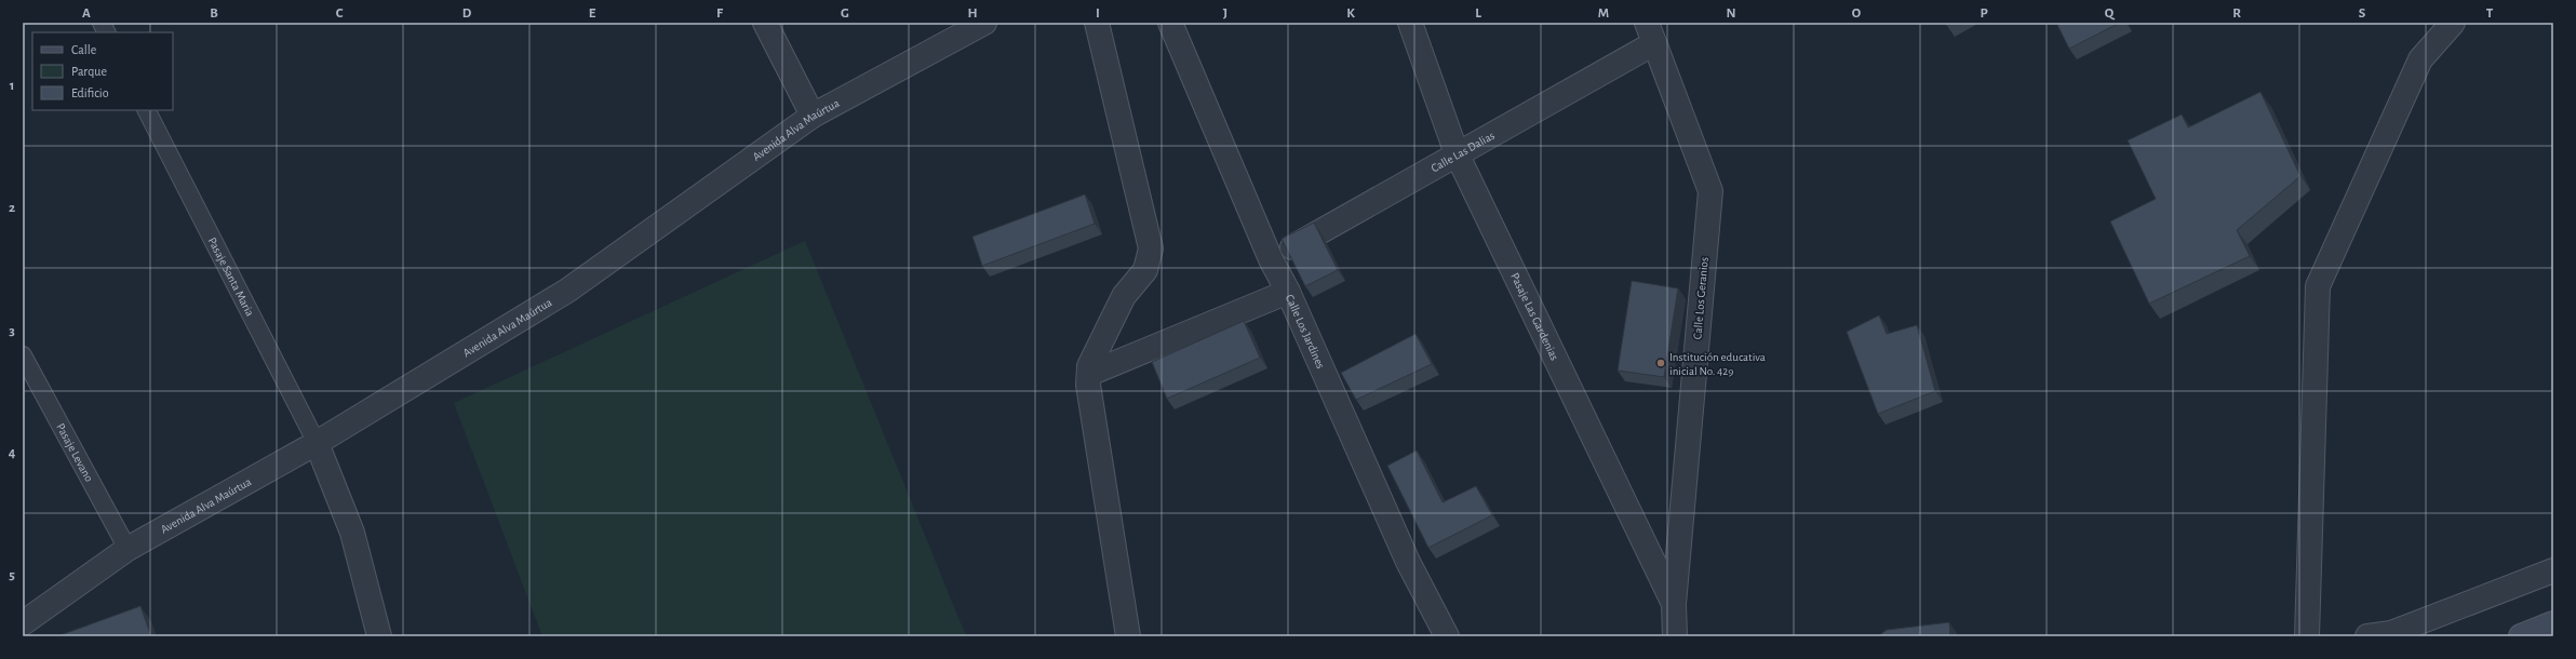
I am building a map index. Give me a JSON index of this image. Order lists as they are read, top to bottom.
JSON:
{
  "streets": {
    "street": [
      "Avenida Alva Maúrtua",
      "Calle Las Dalias",
      "Calle Los Geranios",
      "Pasaje Las Gardenias",
      "Calle Los Jardines"
    ],
    "lane": ["Pasaje Santa Maria", "Pasaje Levano"]
  },
  "crossings": [
    ["Avenida Alva Maúrtua", "Pasaje Santa Maria"],
    ["Avenida Alva Maúrtua", "Pasaje Levano"],
    ["Calle Las Dalias", "Calle Los Geranios"],
    ["Calle Las Dalias", "Pasaje Las Gardenias"],
    ["Calle Las Dalias", "Calle Los Jardines"],
    ["Calle Los Geranios", "Pasaje Las Gardenias"]
  ],
  "places": ["Institución educativa inicial No. 429"],
  "legend": ["Calle", "Parque", "Edificio"],
  "grid": {
    "columns": [
      "A",
      "B",
      "C",
      "D",
      "E",
      "F",
      "G",
      "H",
      "I",
      "J",
      "K",
      "L",
      "M",
      "N",
      "O",
      "P",
      "Q",
      "R",
      "S",
      "T"
    ],
    "rows": [
      "1",
      "2",
      "3",
      "4",
      "5"
    ]
  }
}
